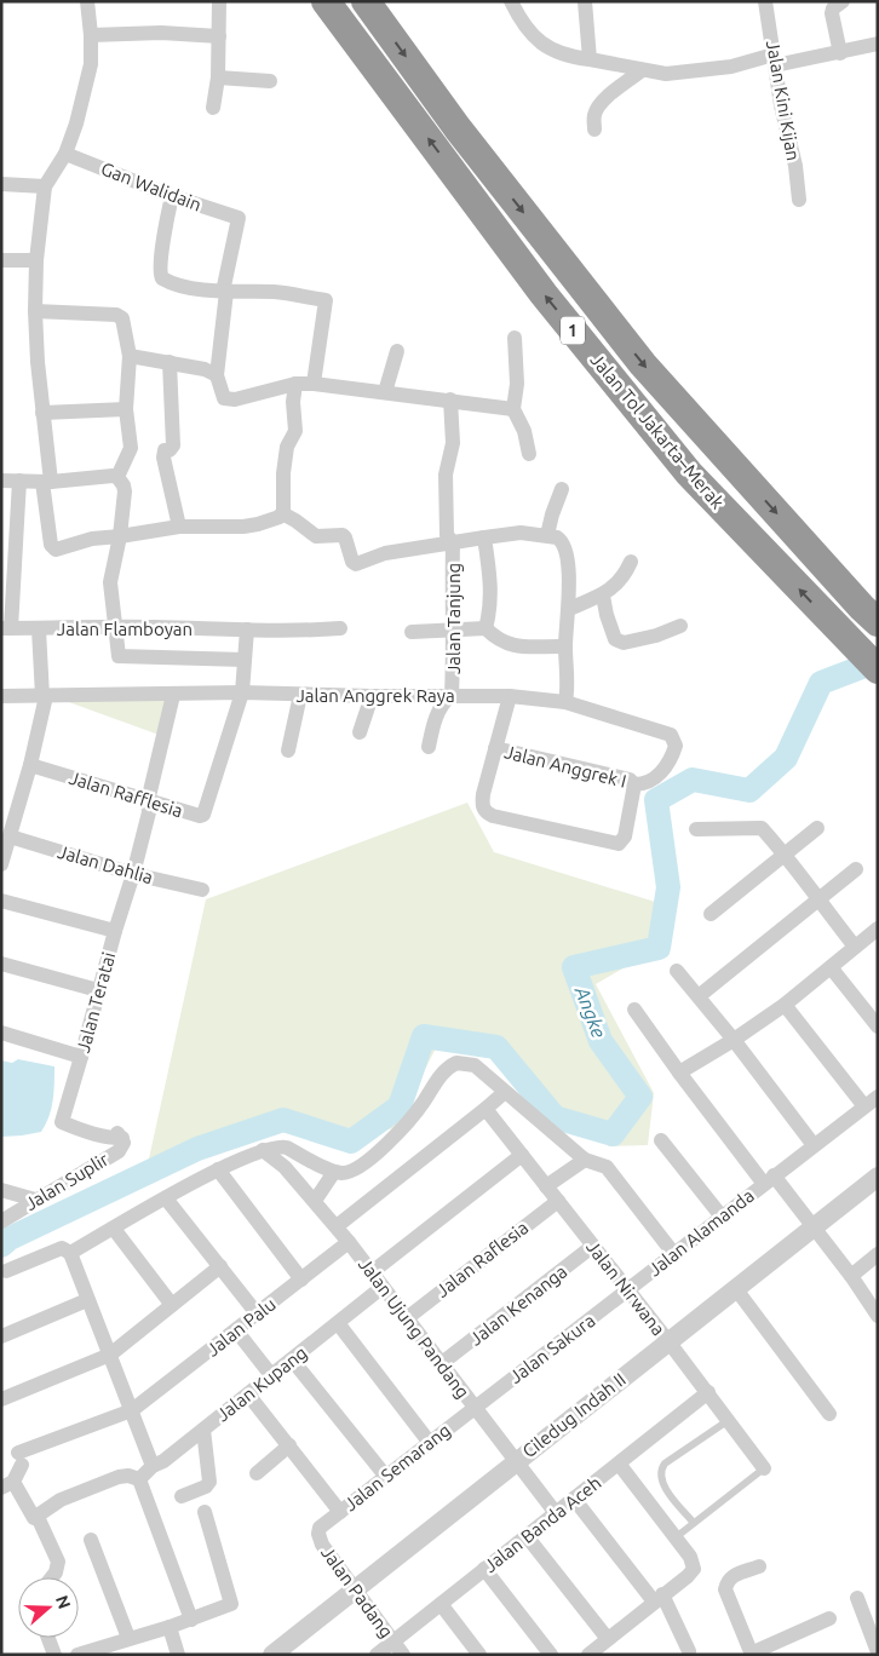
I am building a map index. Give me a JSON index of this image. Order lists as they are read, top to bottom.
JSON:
{
  "streets": {
    "highway": ["1", "Jalan Tol Jakarta–Merak"],
    "street": [
      "Jalan Kini Kijan",
      "Gan Walidain",
      "Jalan Tanjung",
      "Jalan Flamboyan",
      "Jalan Anggrek Raya",
      "Jalan Anggrek I",
      "Jalan Rafflesia",
      "Jalan Dahlia",
      "Jalan Teratai",
      "Jalan Suplir",
      "Jalan Alamanda",
      "Jalan Raflesia",
      "Jalan Nirwana",
      "Jalan Kenanga",
      "Jalan Palu",
      "Jalan Ujung Pandang",
      "Jalan Sakura",
      "Jalan Kupang",
      "Ciledug Indah II",
      "Jalan Semarang",
      "Jalan Banda Aceh",
      "Jalan Padang"
    ]
  },
  "crossings": [
    ["Jalan Tanjung", "Jalan Anggrek Raya"],
    ["Jalan Anggrek Raya", "Jalan Anggrek I"],
    ["Jalan Anggrek Raya", "Jalan Rafflesia"],
    ["Jalan Teratai", "Jalan Suplir"],
    ["Jalan Alamanda", "Jalan Nirwana"],
    ["Jalan Alamanda", "Jalan Sakura"],
    ["Jalan Raflesia", "Jalan Nirwana"],
    ["Jalan Raflesia", "Jalan Ujung Pandang"],
    ["Jalan Nirwana", "Jalan Kenanga"],
    ["Jalan Nirwana", "Jalan Sakura"],
    ["Jalan Nirwana", "Ciledug Indah II"],
    ["Jalan Nirwana", "Jalan Banda Aceh"],
    ["Jalan Kenanga", "Jalan Ujung Pandang"],
    ["Jalan Palu", "Jalan Ujung Pandang"],
    ["Jalan Ujung Pandang", "Jalan Sakura"],
    ["Jalan Ujung Pandang", "Jalan Kupang"],
    ["Jalan Ujung Pandang", "Ciledug Indah II"],
    ["Jalan Ujung Pandang", "Jalan Semarang"],
    ["Jalan Ujung Pandang", "Jalan Banda Aceh"],
    ["Jalan Sakura", "Jalan Semarang"],
    ["Ciledug Indah II", "Jalan Padang"],
    ["Jalan Semarang", "Jalan Padang"],
    ["Jalan Banda Aceh", "Jalan Padang"]
  ],
  "water": ["Angke"],
  "north": "right"
}
